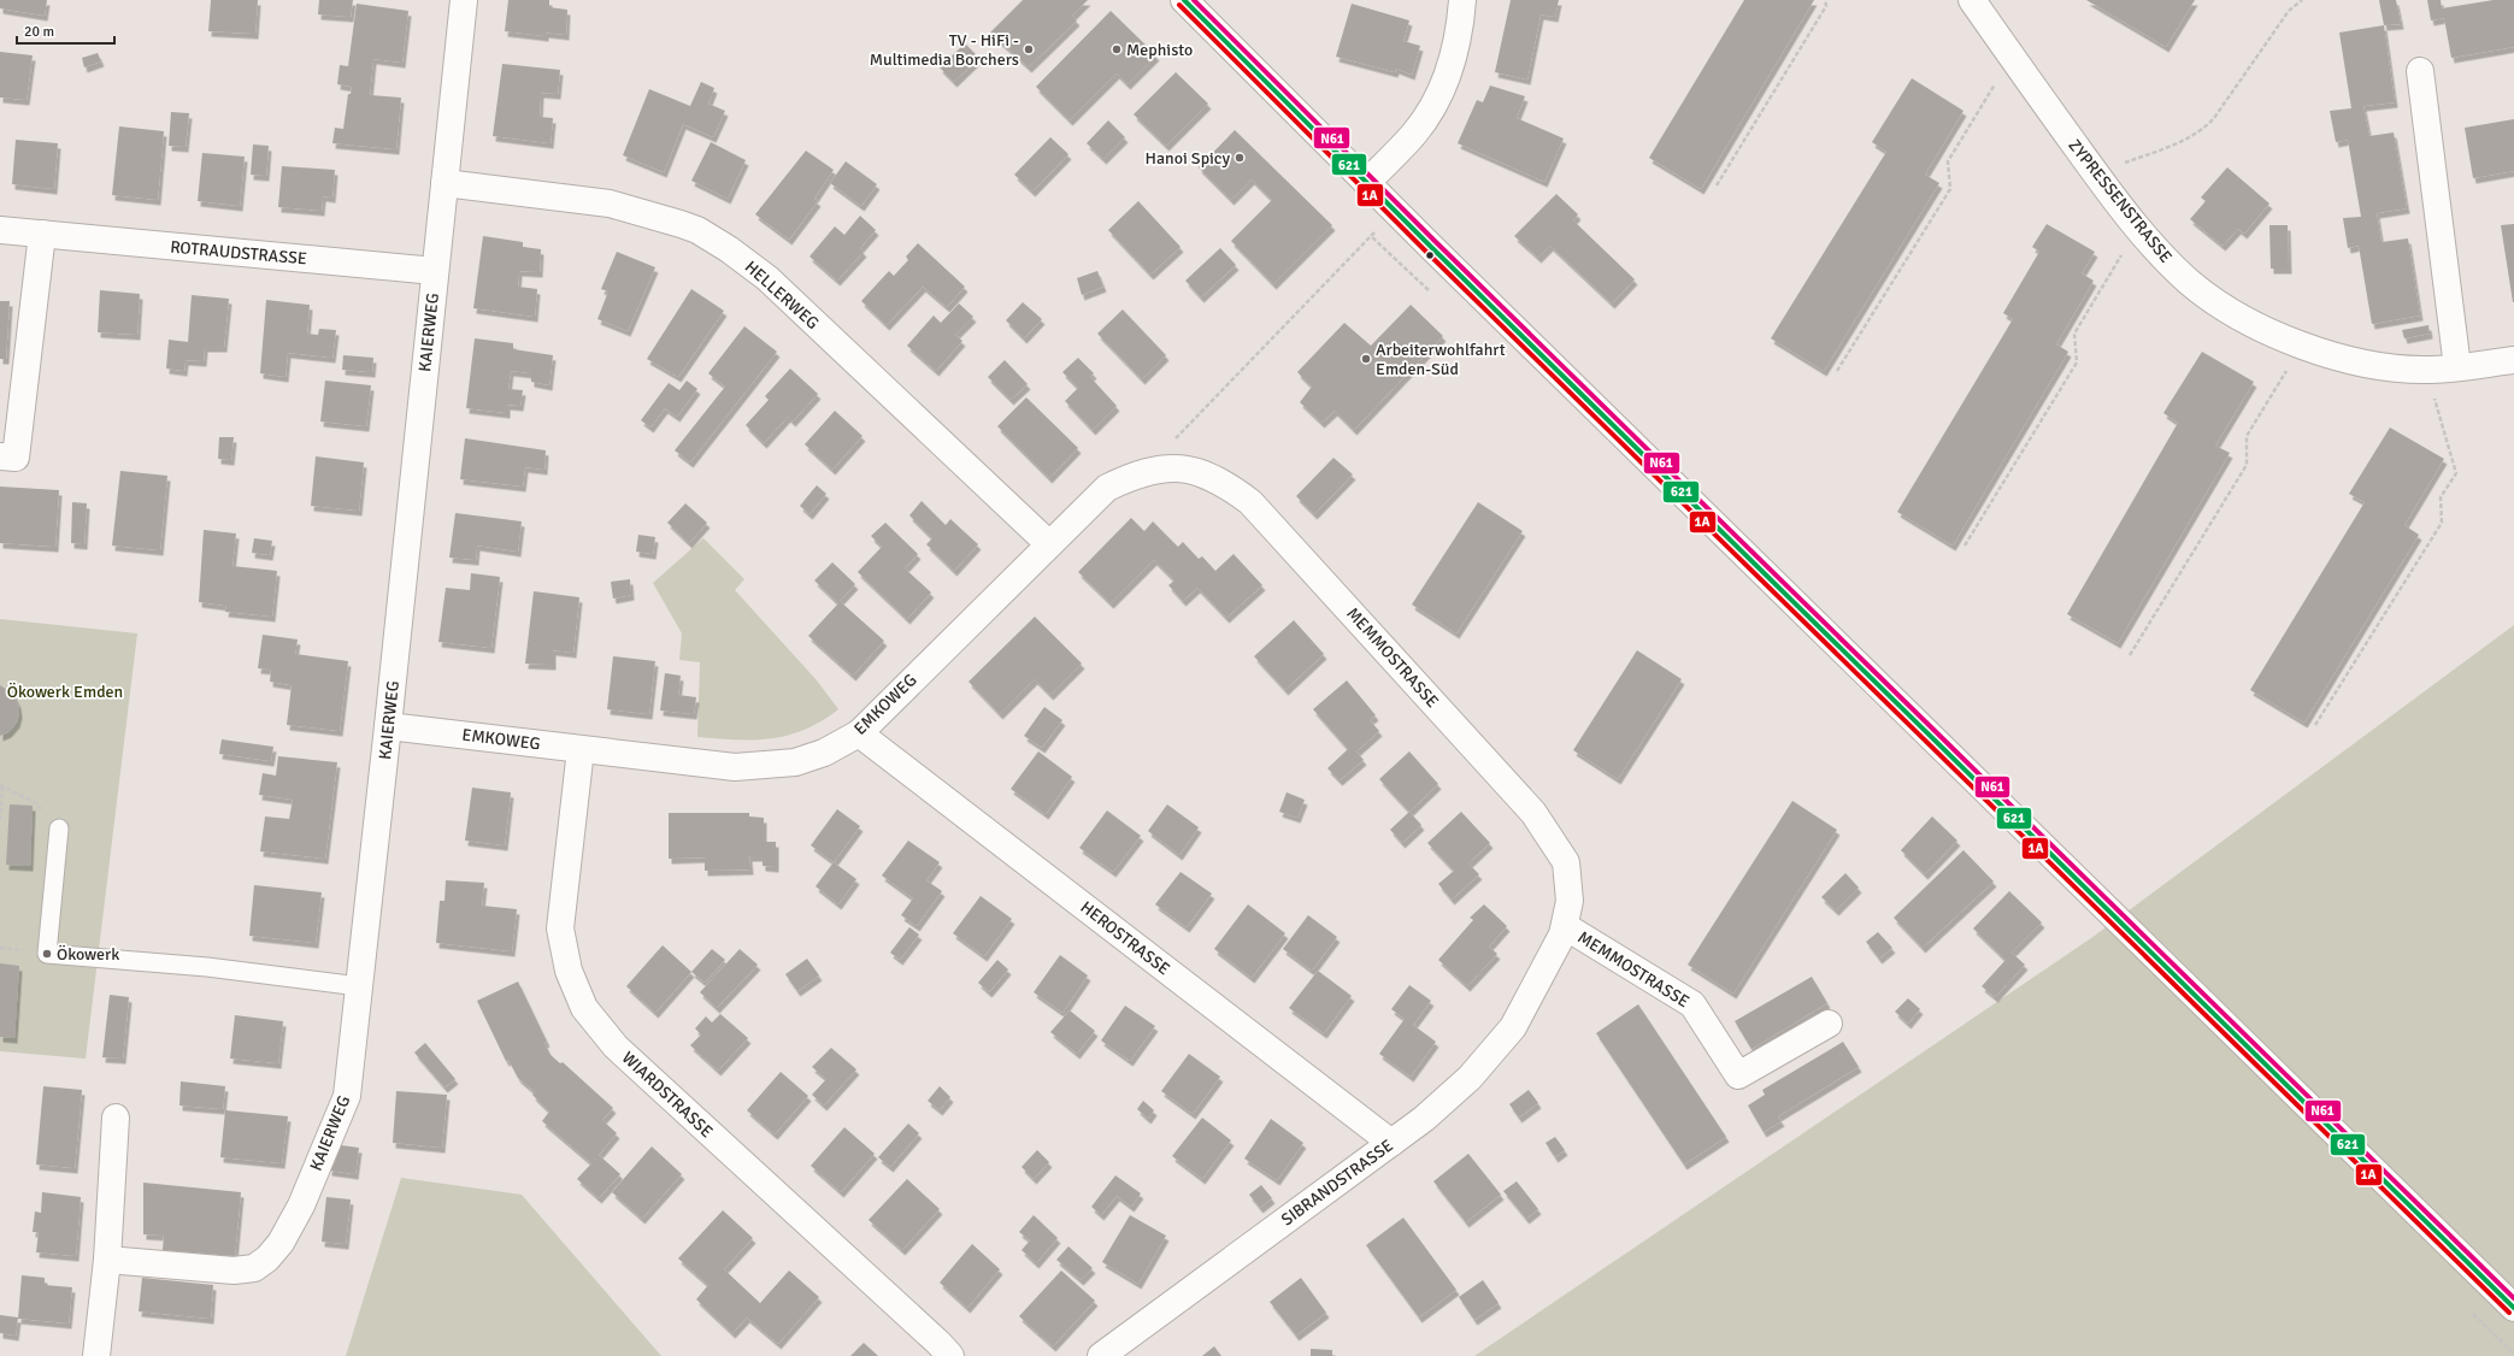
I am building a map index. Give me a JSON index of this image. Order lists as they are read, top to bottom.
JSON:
{
  "streets": {
    "street": [
      "ZYPRESSENSTRASSE",
      "ROTRAUDSTRASSE",
      "HELLERWEG",
      "KAIERWEG",
      "MEMMOSTRASSE",
      "EMKOWEG",
      "HEROSTRASSE",
      "WIARDSTRASSE",
      "SIBRANDSTRASSE"
    ]
  },
  "crossings": [
    ["ROTRAUDSTRASSE", "KAIERWEG"],
    ["HELLERWEG", "KAIERWEG"],
    ["HELLERWEG", "EMKOWEG"],
    ["KAIERWEG", "EMKOWEG"],
    ["MEMMOSTRASSE", "EMKOWEG"],
    ["MEMMOSTRASSE", "SIBRANDSTRASSE"],
    ["EMKOWEG", "HEROSTRASSE"],
    ["EMKOWEG", "WIARDSTRASSE"],
    ["HEROSTRASSE", "SIBRANDSTRASSE"]
  ],
  "parks": ["Ökowerk Emden"],
  "places": [
    "TV - HiFi - Multimedia Borchers",
    "Mephisto",
    "Hanoi Spicy",
    "Arbeiterwohlfahrt Emden-Süd",
    "Ökowerk"
  ],
  "lines": ["transit line 621", "transit line N61", "transit line 1A"],
  "scale_bar": "20 m"
}
